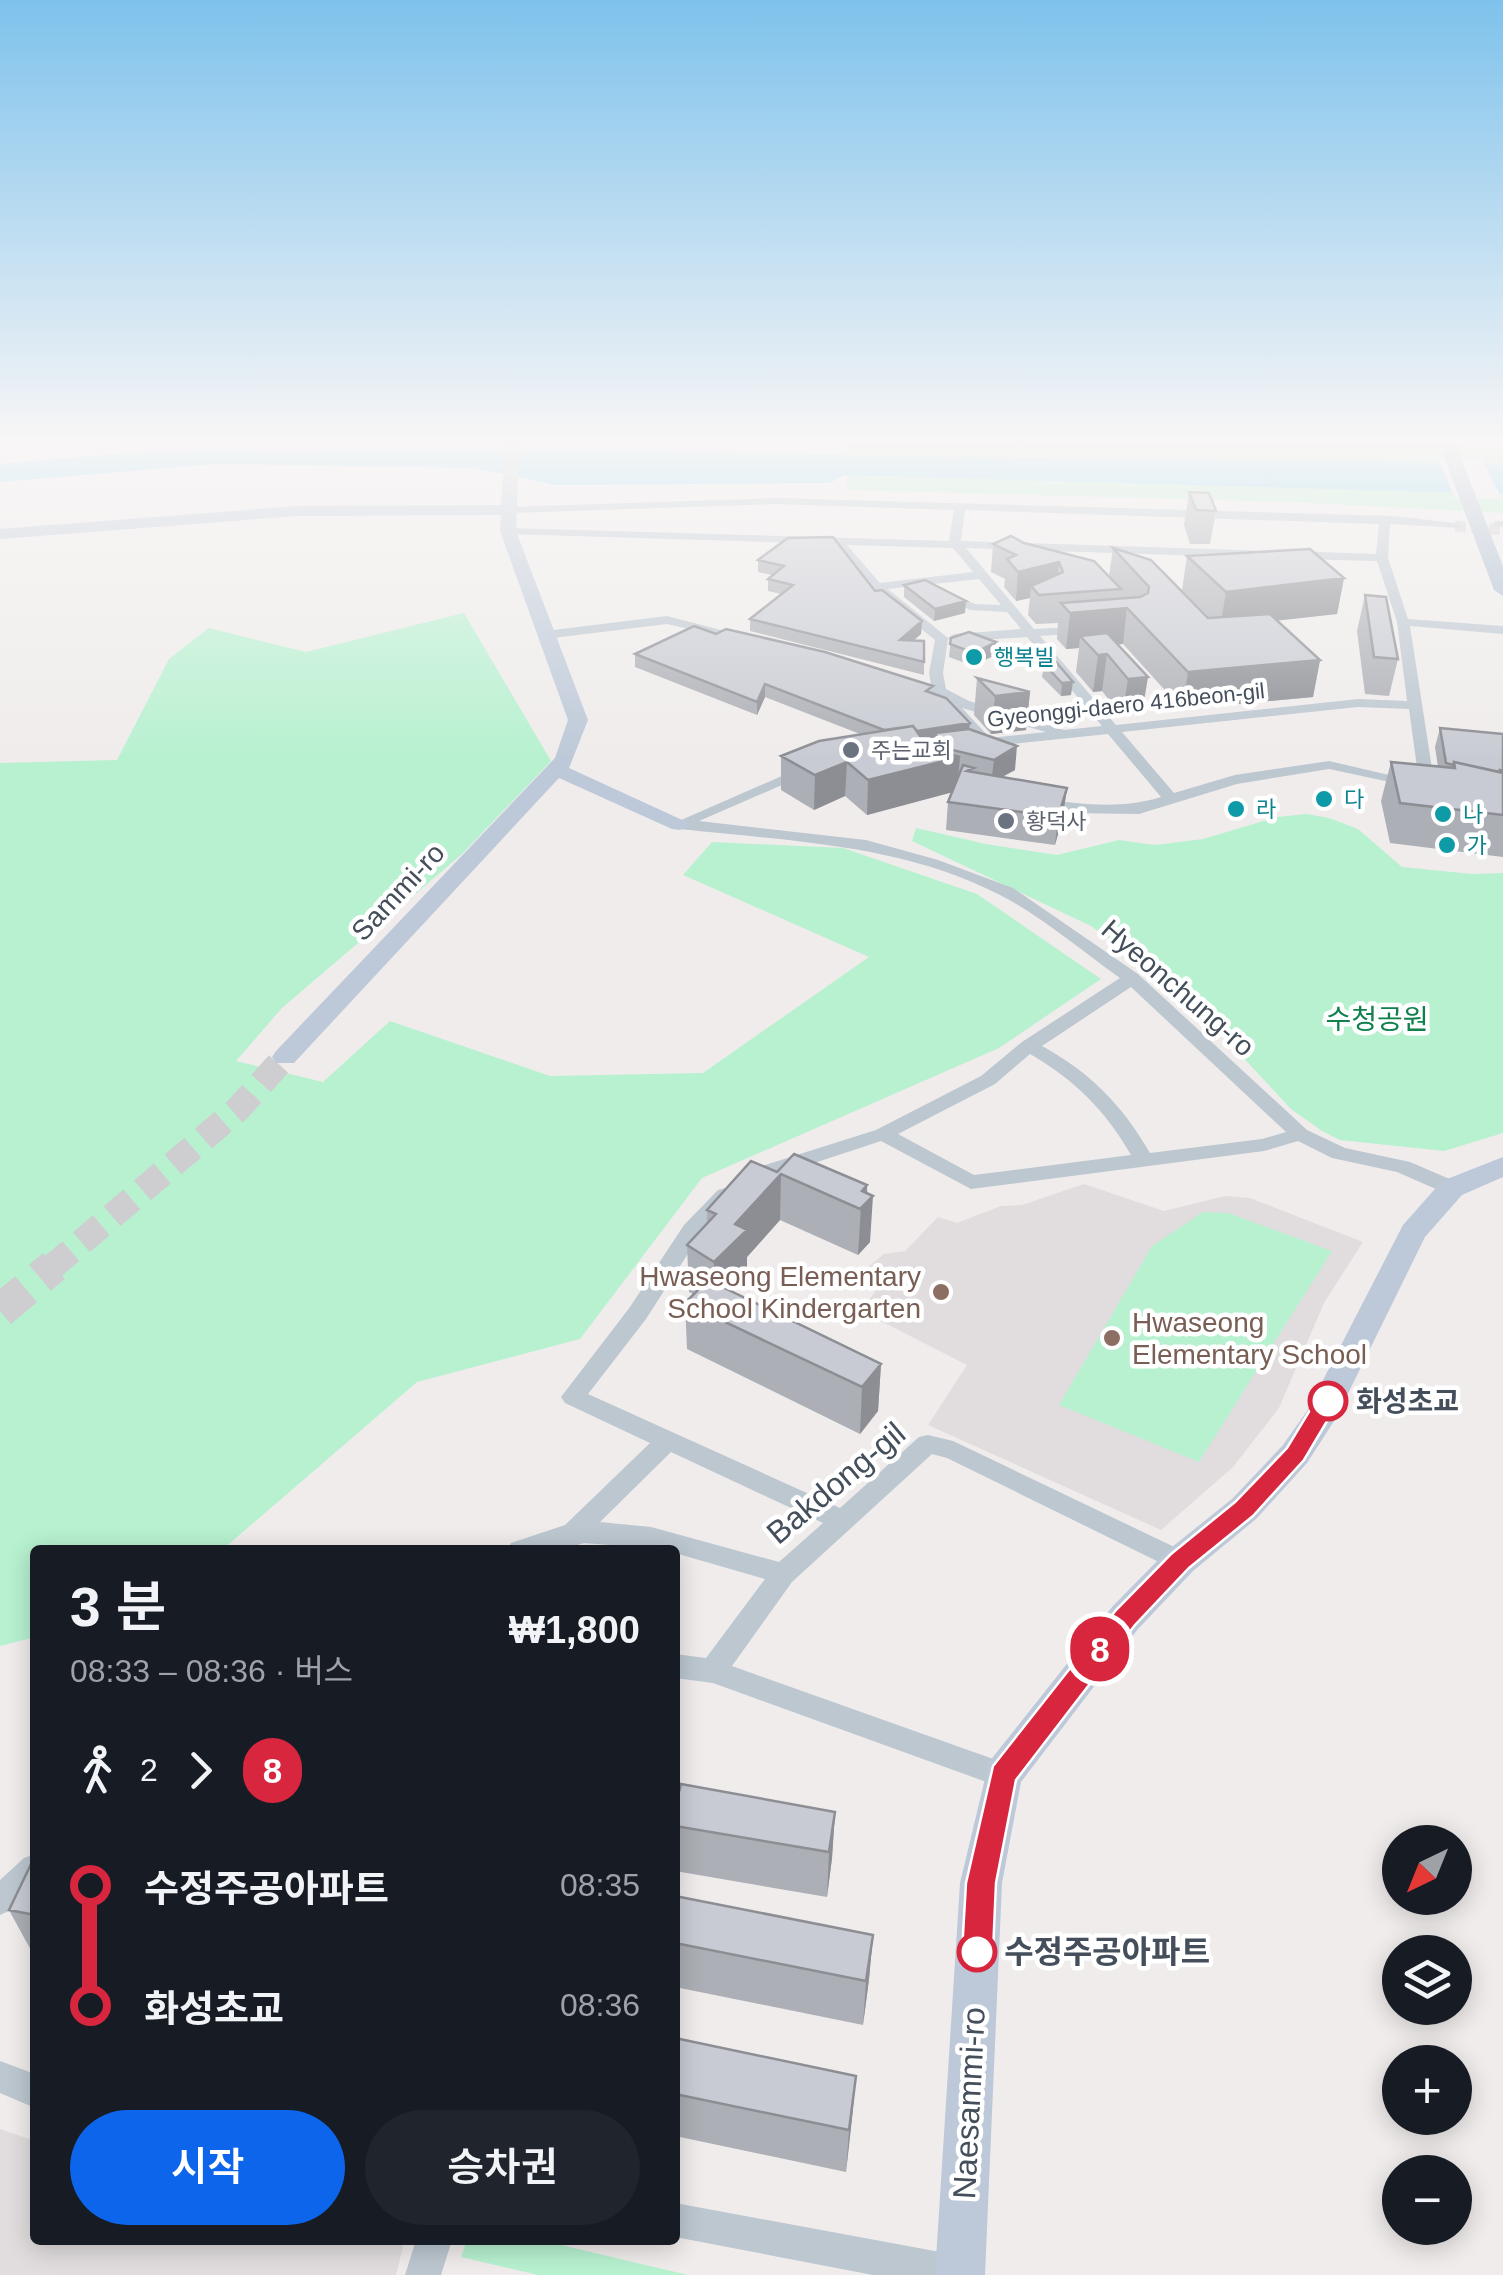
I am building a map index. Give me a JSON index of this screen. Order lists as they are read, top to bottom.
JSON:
{
  "streets": {
    "street": [
      "Gyeonggi-daero 416beon-gil",
      "Sammi-ro",
      "Hyeonchung-ro",
      "Bakdong-gil",
      "Naesammi-ro"
    ]
  },
  "crossings": [
    ["Hyeonchung-ro", "Naesammi-ro"],
    ["Bakdong-gil", "Naesammi-ro"]
  ],
  "parks": ["수청공원"],
  "places": [
    "행복빌",
    "주는교회",
    "다",
    "라",
    "나",
    "황덕사",
    "가",
    "Hwaseong Elementary School Kindergarten",
    "Hwaseong Elementary School",
    "화성초교",
    "수정주공아파트"
  ],
  "lines": ["bus line 8"],
  "north": "bottom left",
  "page": {
    "on_map": "8",
    "heading": ["3 분", "08:33 – 08:36 · 버스", "₩1,800"],
    "legs": ["2", "8"],
    "map_buttons": ["+", "−"],
    "list": [
      {
        "name": "수정주공아파트",
        "value": "08:35"
      },
      {
        "name": "화성초교",
        "value": "08:36"
      }
    ],
    "buttons": ["시작", "승차권"]
  }
}
